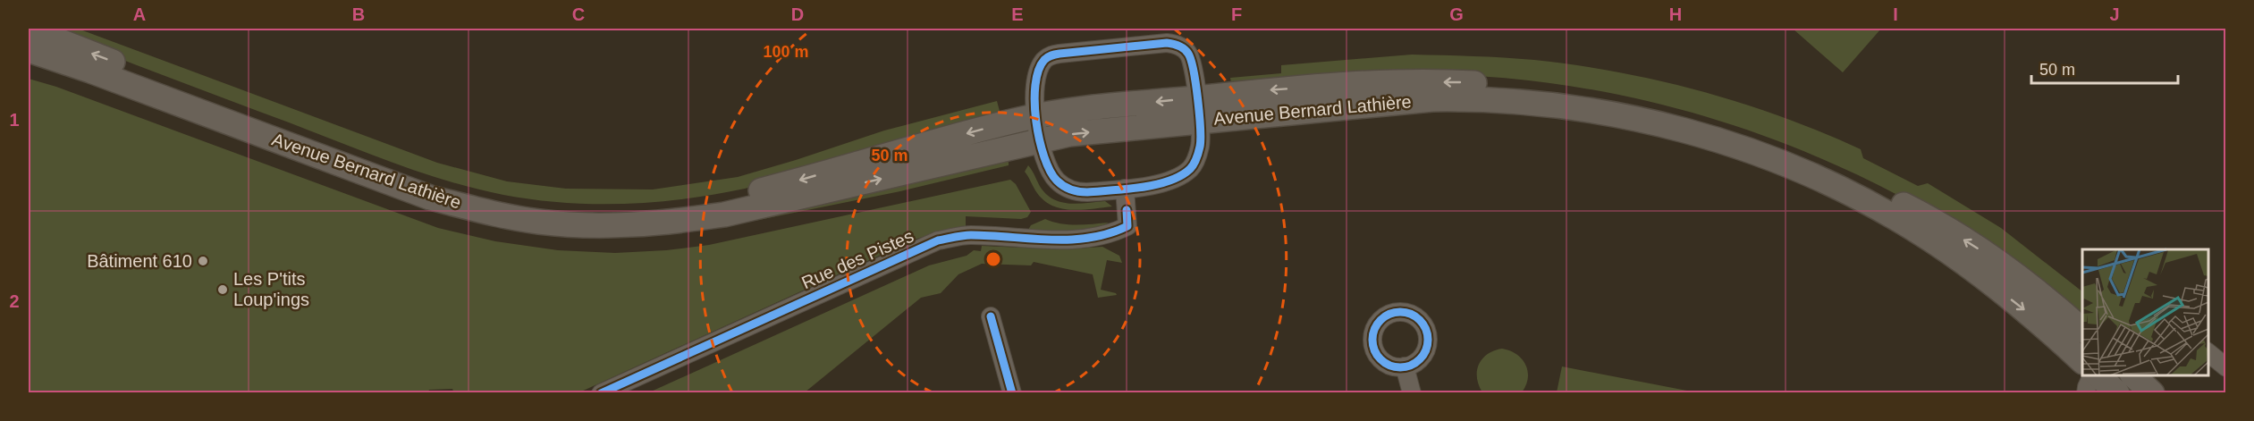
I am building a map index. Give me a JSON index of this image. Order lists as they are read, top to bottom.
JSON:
{
  "streets": {
    "main road": ["Avenue Bernard Lathière"],
    "street": ["Rue des Pistes"]
  },
  "places": ["Bâtiment 610", "Les P'tits Loup'ings"],
  "scale_bar": "50 m",
  "grid": {
    "columns": [
      "A",
      "B",
      "C",
      "D",
      "E",
      "F",
      "G",
      "H",
      "I",
      "J"
    ],
    "rows": ["1", "2"]
  },
  "rings": ["100 m", "50 m"]
}
